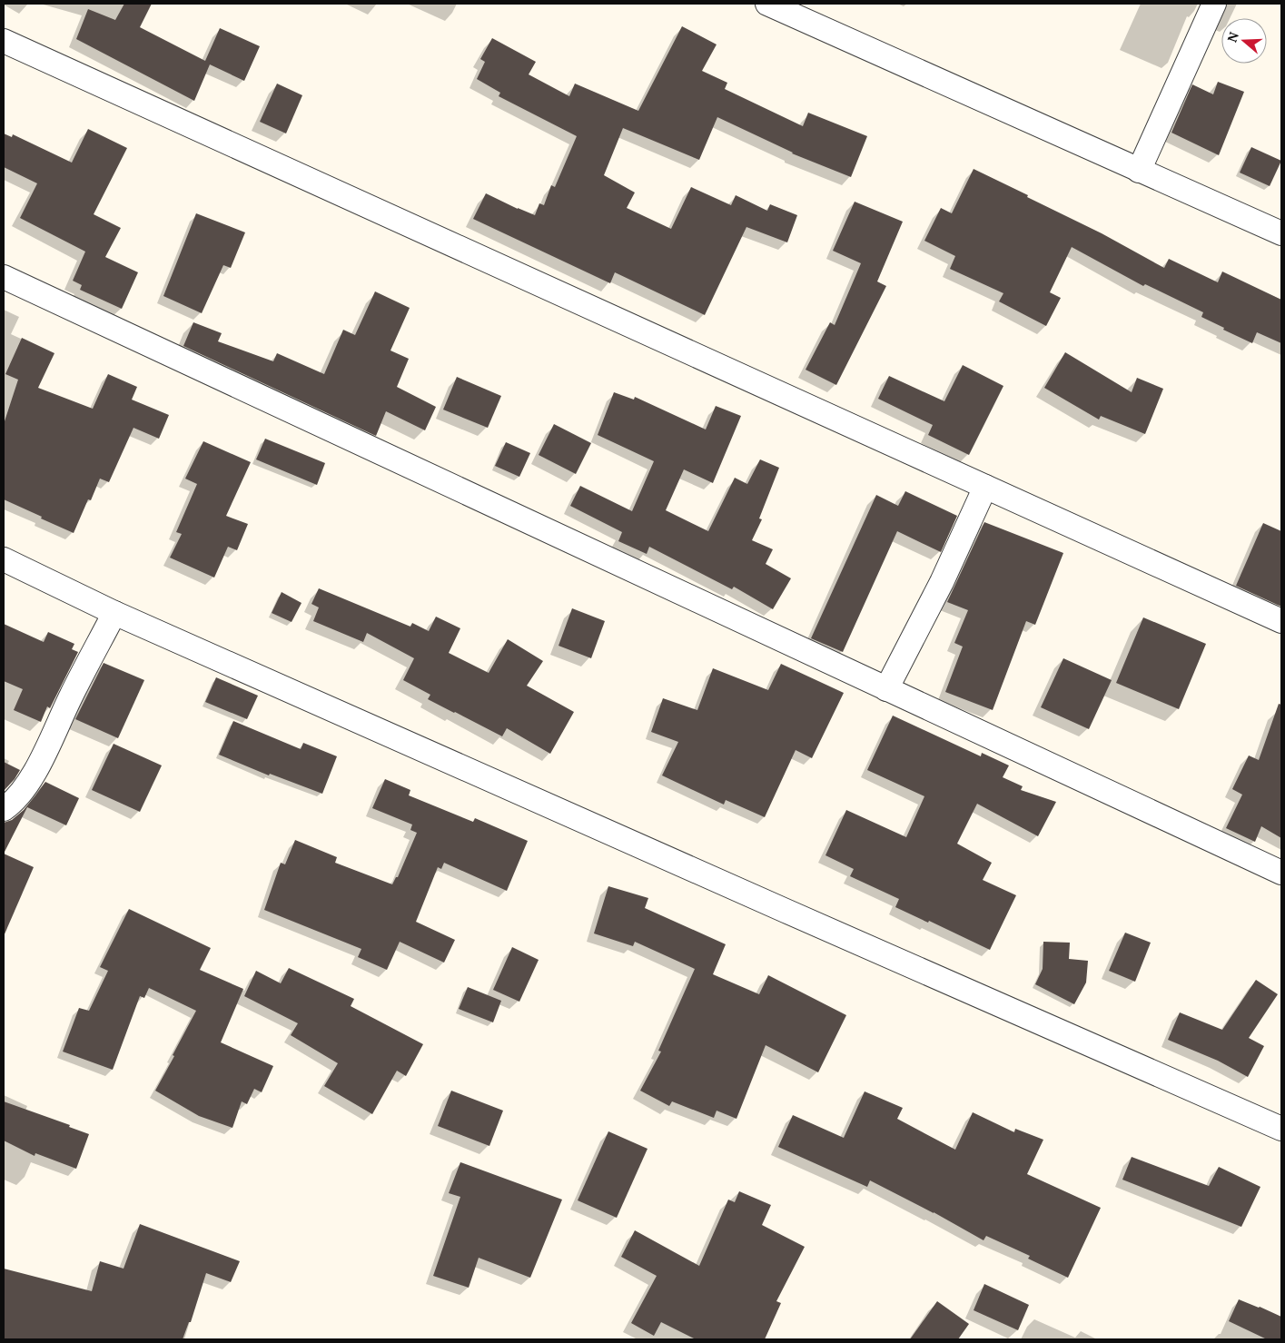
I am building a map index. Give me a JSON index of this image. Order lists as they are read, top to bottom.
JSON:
{
  "north": "left"
}
